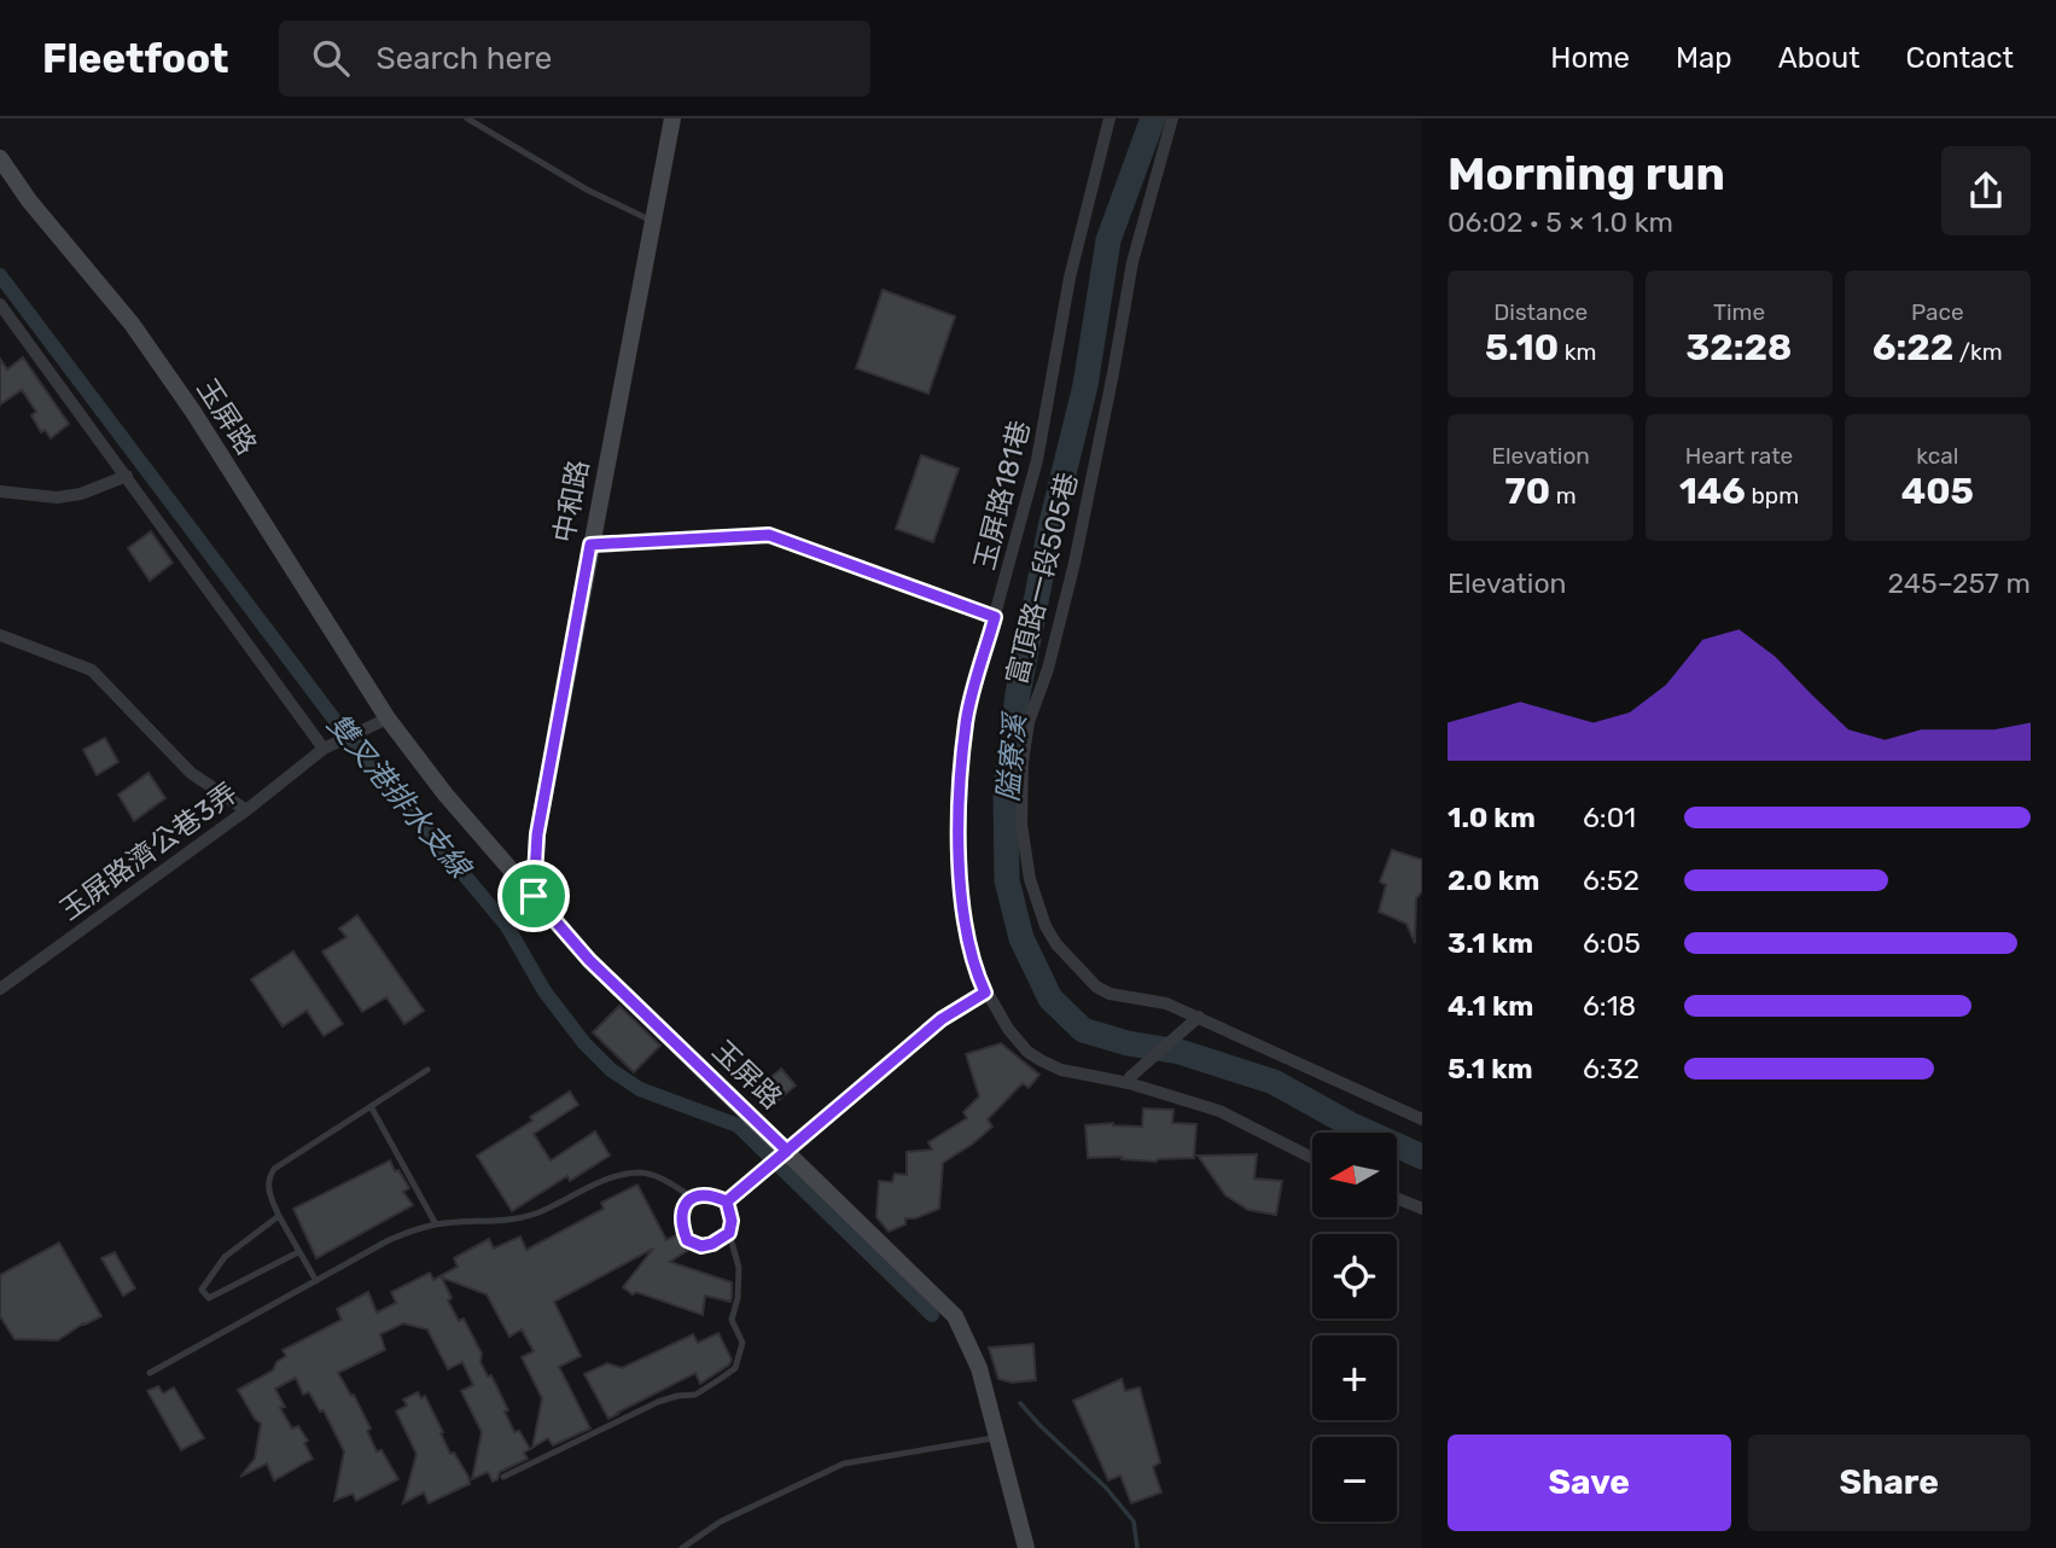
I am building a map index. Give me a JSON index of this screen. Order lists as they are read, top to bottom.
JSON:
{
  "streets": {
    "street": [
      "玉屏路",
      "玉屏路181巷",
      "中和路",
      "富頂路一段505巷",
      "玉屏路濟公巷3弄"
    ]
  },
  "crossings": [
    ["玉屏路", "中和路"]
  ],
  "water": ["隘寮溪", "雙叉港排水支線"],
  "north": "left",
  "page": {
    "header": "Fleetfoot",
    "search": "Search here",
    "nav": [
      "Home",
      "Map",
      "About",
      "Contact"
    ],
    "heading": ["Morning run", "06:02 · 5 × 1.0 km"],
    "stats": [
      ["Distance", "5.10 km"],
      ["Time", "32:28"],
      ["Pace", "6:22 /km"],
      ["Elevation", "70 m"],
      ["Heart rate", "146 bpm"],
      ["kcal", "405"]
    ],
    "chart": ["Elevation", "245–257 m"],
    "list": [
      {
        "name": "1.0 km",
        "note": "6:01"
      },
      {
        "name": "2.0 km",
        "note": "6:52"
      },
      {
        "name": "3.1 km",
        "note": "6:05"
      },
      {
        "name": "4.1 km",
        "note": "6:18"
      },
      {
        "name": "5.1 km",
        "note": "6:32"
      }
    ],
    "map_buttons": ["+", "−"],
    "buttons": ["Save", "Share"]
  }
}
